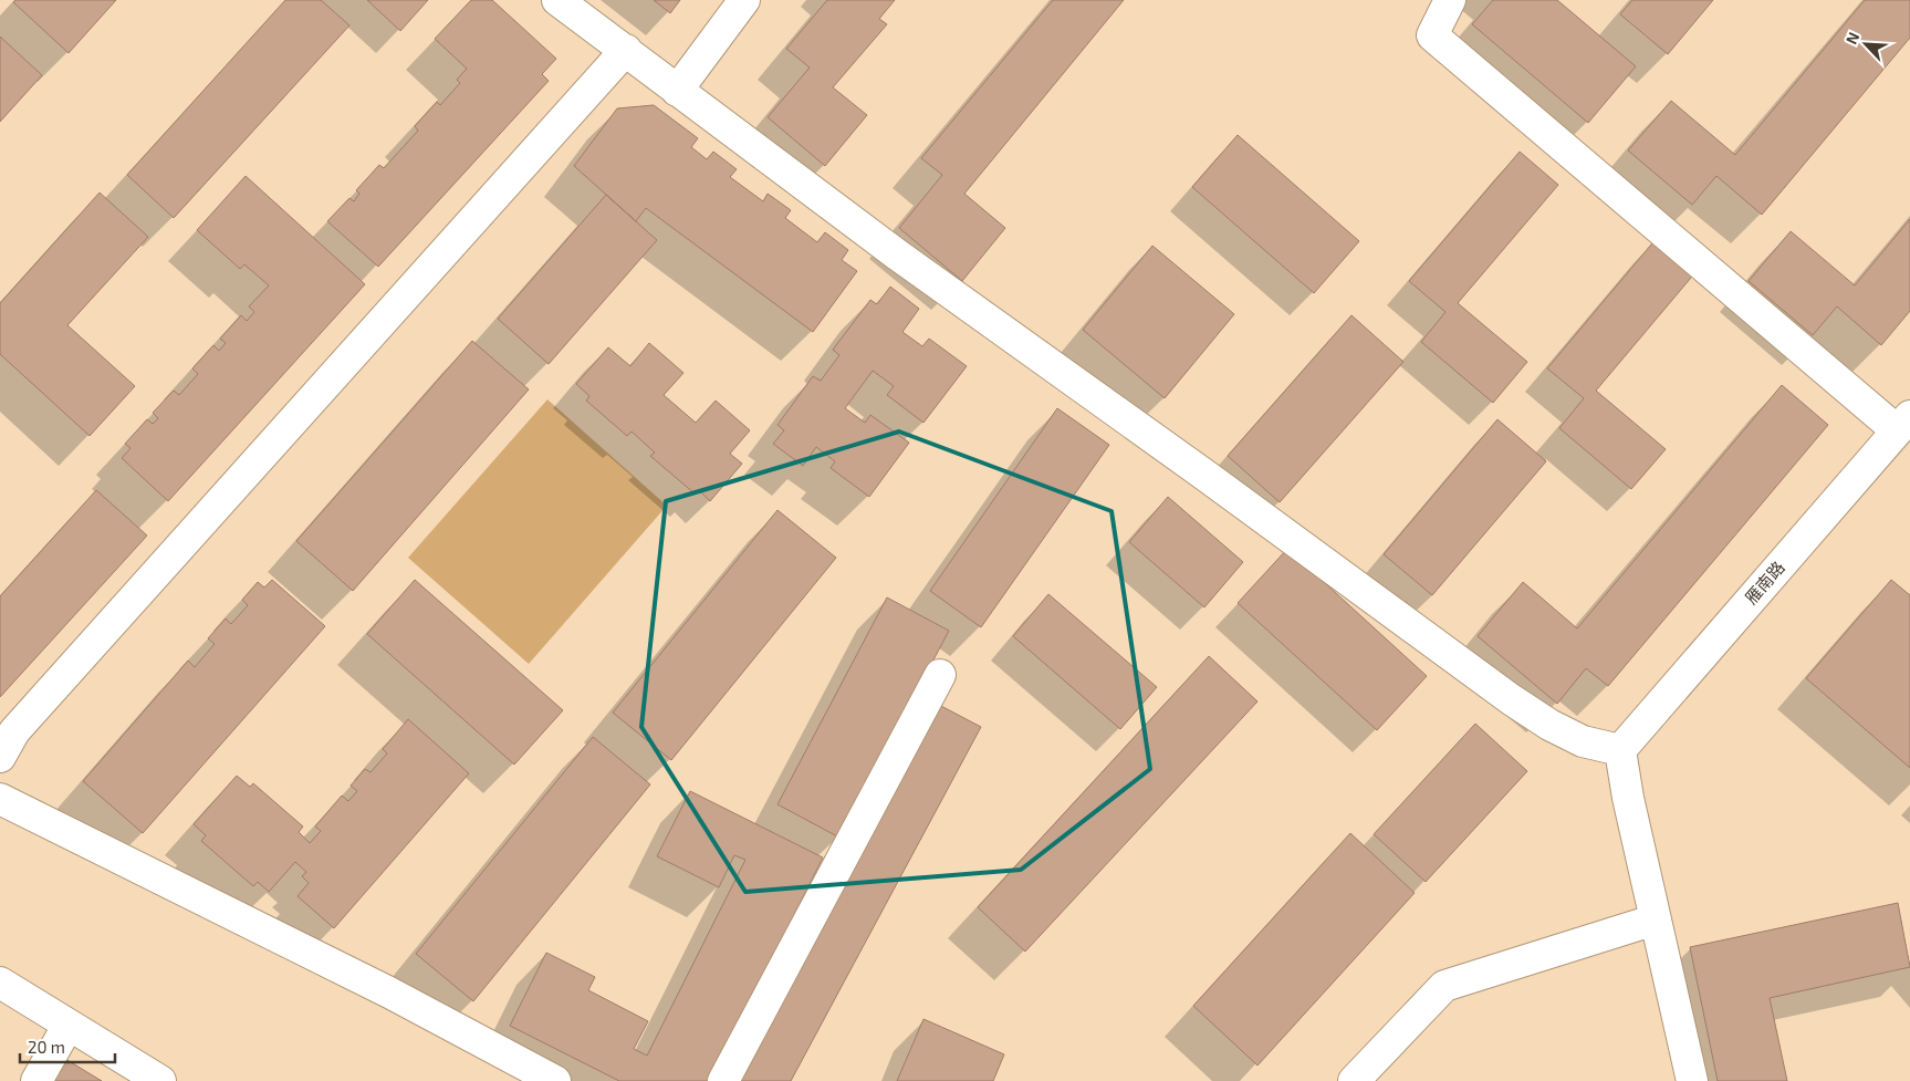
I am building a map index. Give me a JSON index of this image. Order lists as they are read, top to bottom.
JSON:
{
  "streets": {
    "street": ["雁南路"]
  },
  "scale_bar": "20 m",
  "north": "top left"
}
